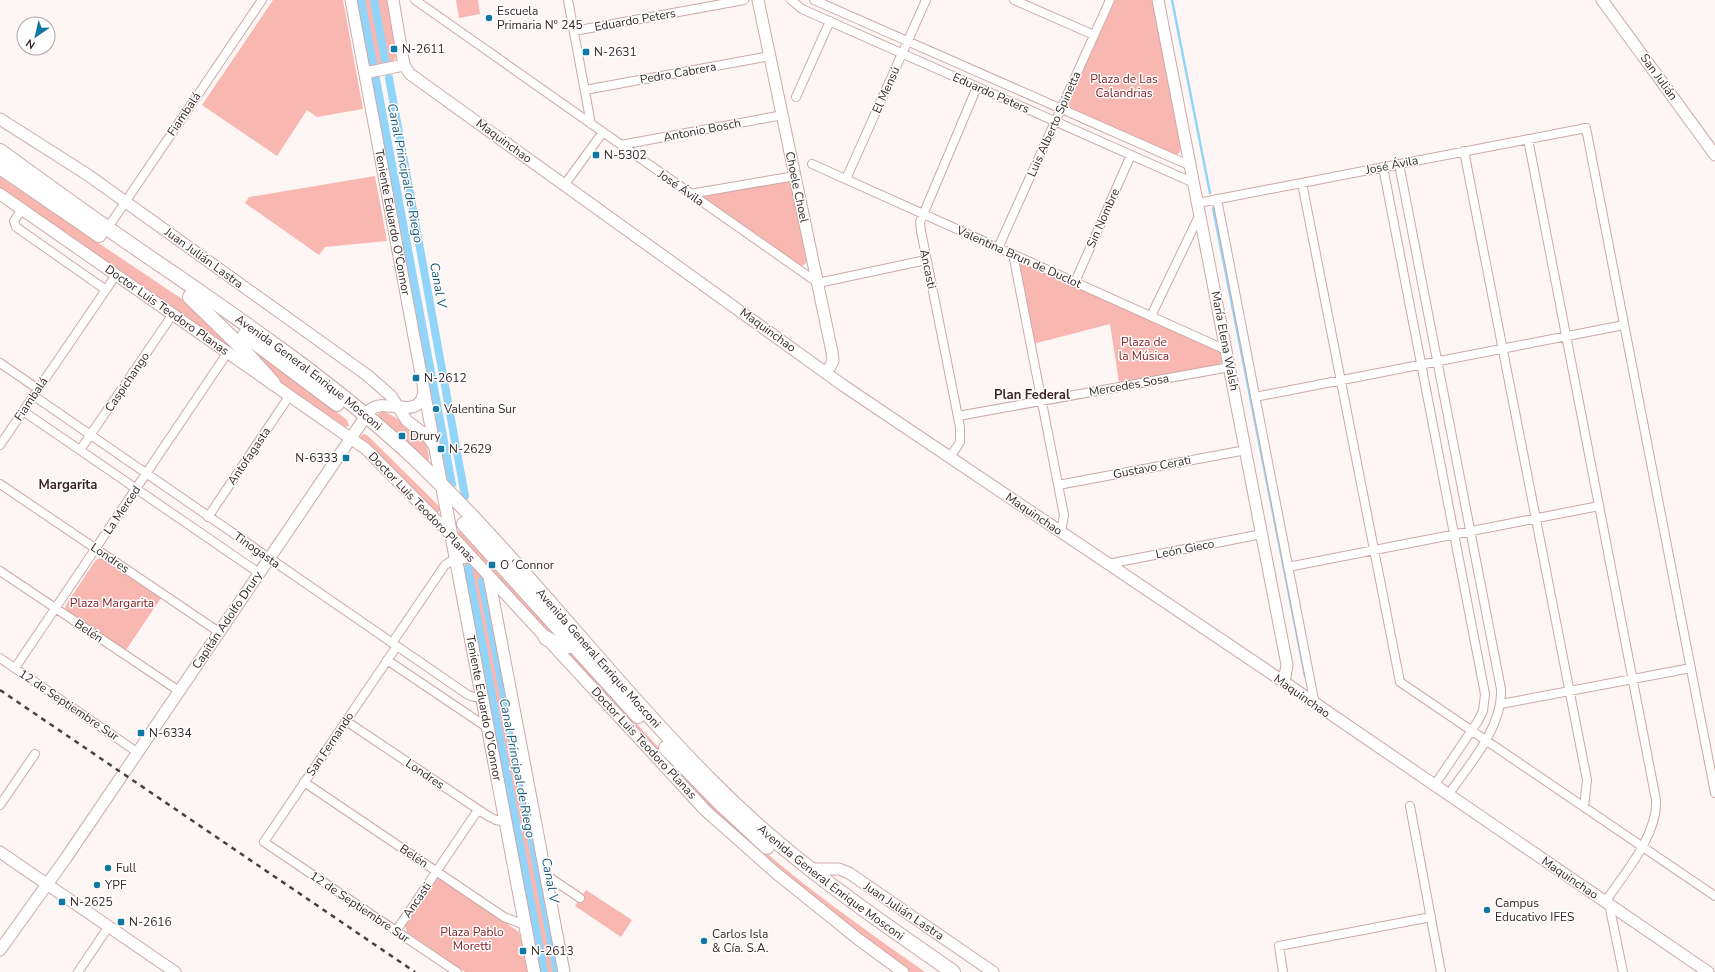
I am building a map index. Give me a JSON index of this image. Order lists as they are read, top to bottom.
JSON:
{
  "streets": {
    "highway": ["Avenida General Enrique Mosconi"],
    "main road": ["Teniente Eduardo O'Connor"],
    "street": [
      "Eduardo Peters",
      "Pedro Cabrera",
      "San Julián",
      "El Mensú",
      "Fiambalá",
      "Luis Alberto Spinetta",
      "Antonio Bosch",
      "Maquinchao",
      "José Ávila",
      "Choele Choel",
      "Sin Nombre",
      "Valentina Brun de Duclot",
      "Juan Julián Lastra",
      "Ancasti",
      "Doctor Luis Teodoro Planas",
      "María Elena Walsh",
      "Caspichango",
      "Mercedes Sosa",
      "Antofagasta",
      "Gustavo Cerati",
      "La Merced",
      "León Gieco",
      "Tinogasta",
      "Londres",
      "Capitán Adolfo Drury",
      "Belén",
      "12 de Septiembre Sur",
      "San Fernando"
    ]
  },
  "crossings": [
    ["Eduardo Peters", "El Mensú"],
    ["Eduardo Peters", "Luis Alberto Spinetta"],
    ["Eduardo Peters", "Sin Nombre"],
    ["Eduardo Peters", "Ancasti"],
    ["Eduardo Peters", "María Elena Walsh"],
    ["Pedro Cabrera", "Choele Choel"],
    ["El Mensú", "Valentina Brun de Duclot"],
    ["Fiambalá", "Juan Julián Lastra"],
    ["Fiambalá", "Doctor Luis Teodoro Planas"],
    ["Fiambalá", "Avenida General Enrique Mosconi"],
    ["Fiambalá", "Tinogasta"],
    ["Luis Alberto Spinetta", "Valentina Brun de Duclot"],
    ["Antonio Bosch", "José Ávila"],
    ["Antonio Bosch", "Choele Choel"],
    ["Maquinchao", "Choele Choel"],
    ["Maquinchao", "Ancasti"],
    ["Maquinchao", "María Elena Walsh"],
    ["Maquinchao", "León Gieco"],
    ["José Ávila", "Choele Choel"],
    ["José Ávila", "María Elena Walsh"],
    ["Sin Nombre", "Valentina Brun de Duclot"],
    ["Teniente Eduardo O'Connor", "Doctor Luis Teodoro Planas"],
    ["Teniente Eduardo O'Connor", "Avenida General Enrique Mosconi"],
    ["Teniente Eduardo O'Connor", "Tinogasta"],
    ["Teniente Eduardo O'Connor", "Londres"],
    ["Teniente Eduardo O'Connor", "Belén"],
    ["Teniente Eduardo O'Connor", "San Fernando"],
    ["Valentina Brun de Duclot", "Ancasti"],
    ["Valentina Brun de Duclot", "María Elena Walsh"],
    ["Juan Julián Lastra", "Avenida General Enrique Mosconi"],
    ["Ancasti", "Mercedes Sosa"],
    ["Ancasti", "Londres"],
    ["Ancasti", "Belén"],
    ["Ancasti", "12 de Septiembre Sur"],
    ["Doctor Luis Teodoro Planas", "Caspichango"],
    ["Doctor Luis Teodoro Planas", "Antofagasta"],
    ["Doctor Luis Teodoro Planas", "La Merced"],
    ["Doctor Luis Teodoro Planas", "Capitán Adolfo Drury"],
    ["Doctor Luis Teodoro Planas", "San Fernando"],
    ["María Elena Walsh", "Mercedes Sosa"],
    ["María Elena Walsh", "Gustavo Cerati"],
    ["María Elena Walsh", "León Gieco"],
    ["Avenida General Enrique Mosconi", "Capitán Adolfo Drury"],
    ["Caspichango", "Tinogasta"],
    ["Antofagasta", "Tinogasta"],
    ["La Merced", "Tinogasta"],
    ["La Merced", "Londres"],
    ["La Merced", "Belén"],
    ["La Merced", "12 de Septiembre Sur"],
    ["Tinogasta", "Capitán Adolfo Drury"],
    ["Tinogasta", "San Fernando"],
    ["Londres", "Capitán Adolfo Drury"],
    ["Londres", "San Fernando"],
    ["Capitán Adolfo Drury", "Belén"],
    ["Capitán Adolfo Drury", "12 de Septiembre Sur"],
    ["Belén", "San Fernando"],
    ["12 de Septiembre Sur", "San Fernando"]
  ],
  "districts": ["Plan Federal", "Margarita"],
  "water": ["Canal Principal de Riego", "Canal V"],
  "parks": [
    "Plaza de Las Calandrias",
    "Plaza de la Música",
    "Plaza Margarita",
    "Plaza Pablo Moretti"
  ],
  "places": {
    "other": [
      "Escuela Primaria N° 245",
      "Valentina Sur",
      "Full",
      "YPF",
      "Campus Educativo IFES",
      "Carlos Isla & Cía. S.A."
    ],
    "transit": [
      "N-2611",
      "N-2631",
      "N-5302",
      "N-2612",
      "Drury",
      "N-2629",
      "N-6333",
      "O´Connor",
      "N-6334",
      "N-2625",
      "N-2616",
      "N-2613"
    ]
  },
  "north": "bottom left"
}
